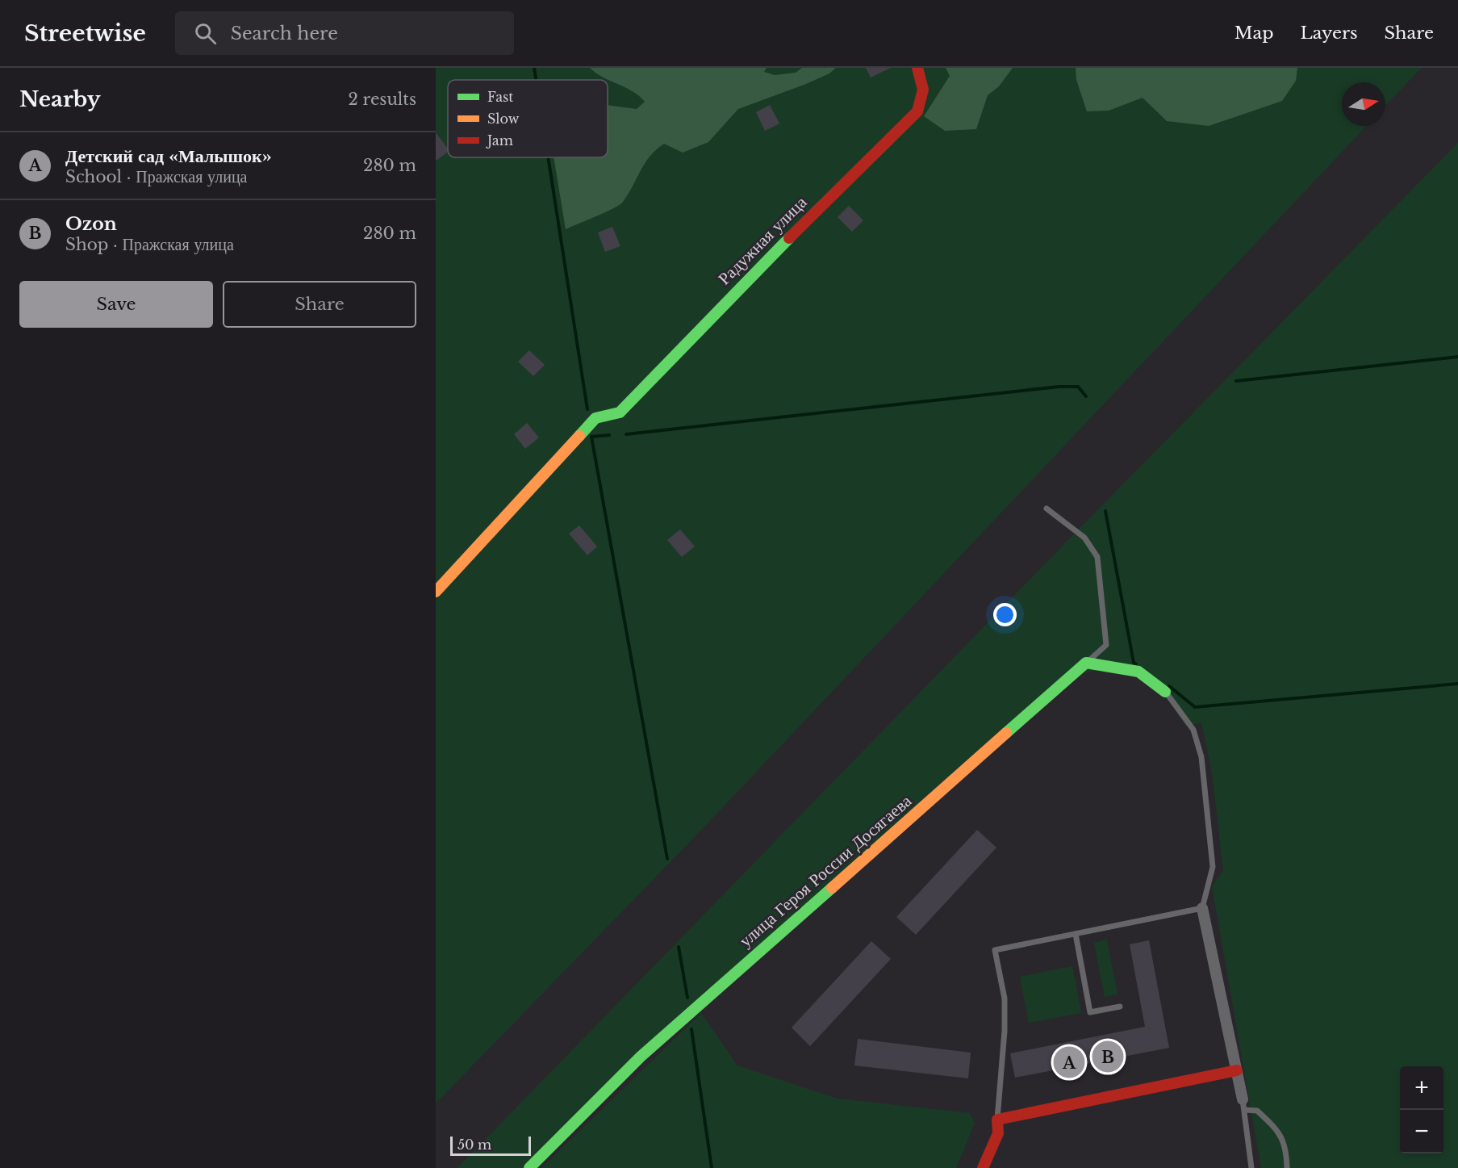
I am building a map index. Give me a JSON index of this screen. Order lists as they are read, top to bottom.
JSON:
{
  "streets": {
    "street": ["Радужная улица", "улица Героя России Досягаева"]
  },
  "legend": ["Fast", "Slow", "Jam"],
  "scale_bar": "50 m",
  "north": "right",
  "page": {
    "header": "Streetwise",
    "search": "Search here",
    "nav": ["Map", "Layers", "Share"],
    "heading": ["Nearby", "2 results"],
    "list": [
      {
        "mark": "A",
        "name": "Детский сад «Малышок»",
        "note": "School · Пражская улица",
        "value": "280 m"
      },
      {
        "mark": "B",
        "name": "Ozon",
        "note": "Shop · Пражская улица",
        "value": "280 m"
      }
    ],
    "buttons": ["Save", "Share"],
    "pins": ["B", "A"],
    "map_buttons": ["+", "−"],
    "scale": "50 m"
  }
}
